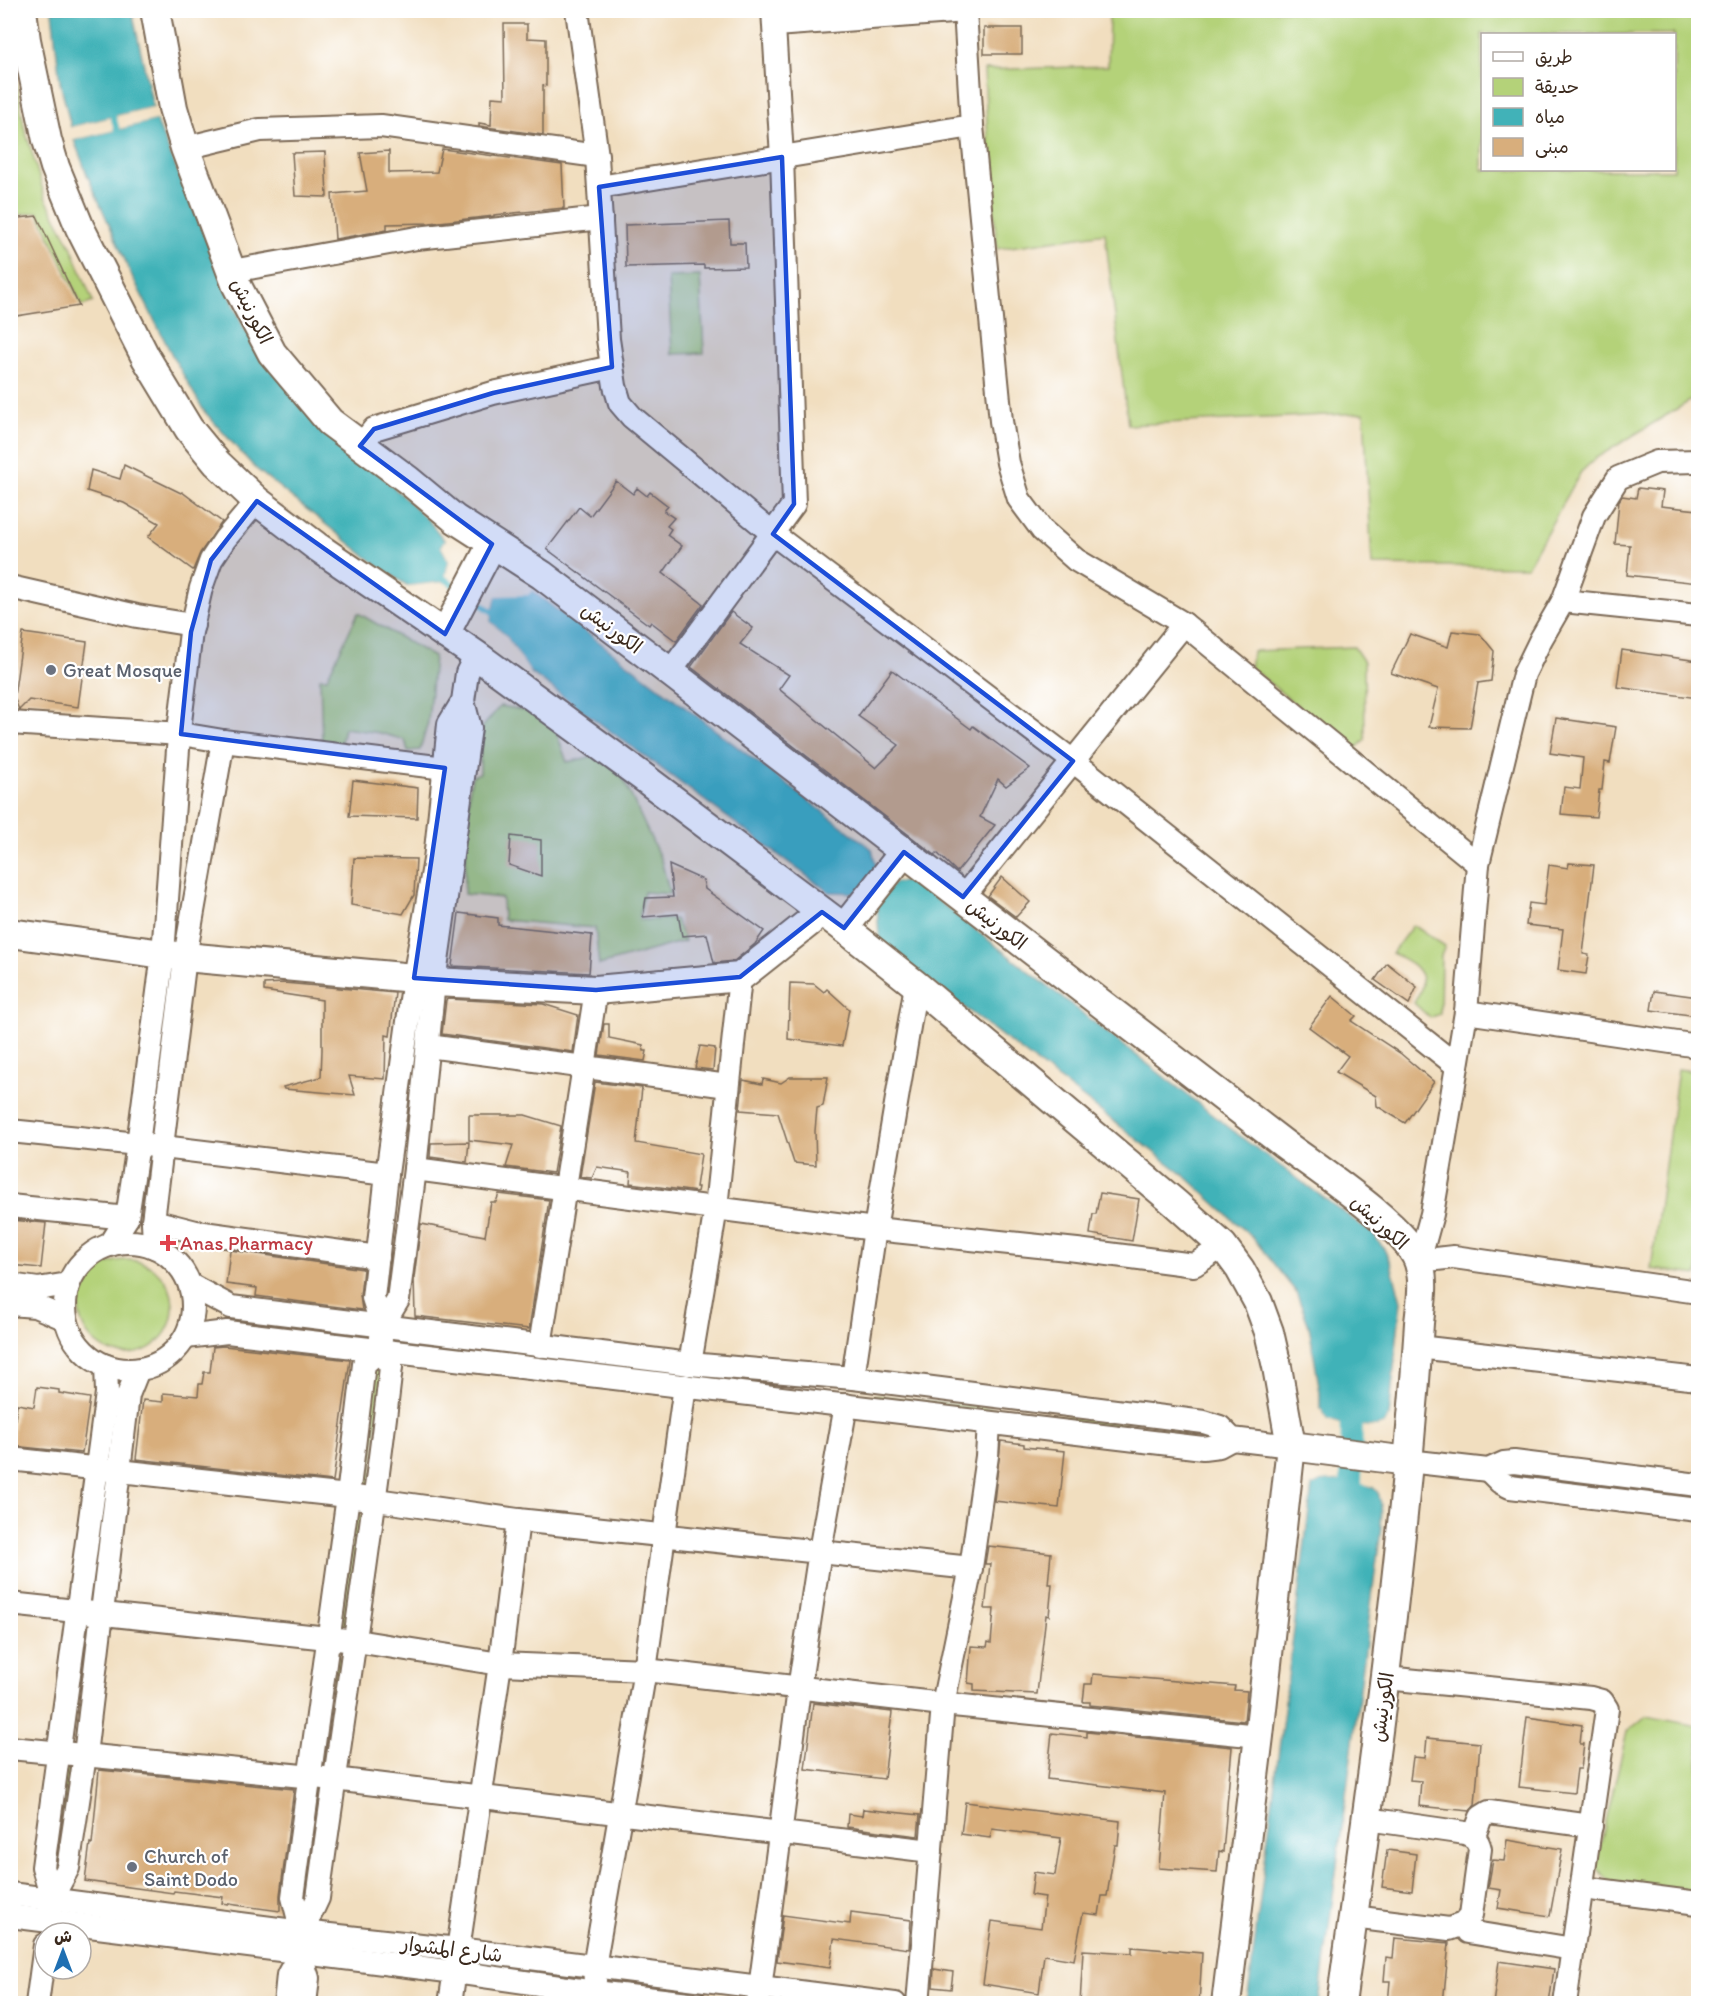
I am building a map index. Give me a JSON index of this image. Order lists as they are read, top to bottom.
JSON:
{
  "streets": {
    "main road": ["الكورنيش"],
    "street": ["شارع المشوار"]
  },
  "places": {
    "other": ["Great Mosque", "Church of Saint Dodo"],
    "health": ["Anas Pharmacy"]
  },
  "legend": [
    "طريق",
    "حديقة",
    "مياه",
    "مبنى"
  ],
  "north": "top"
}
